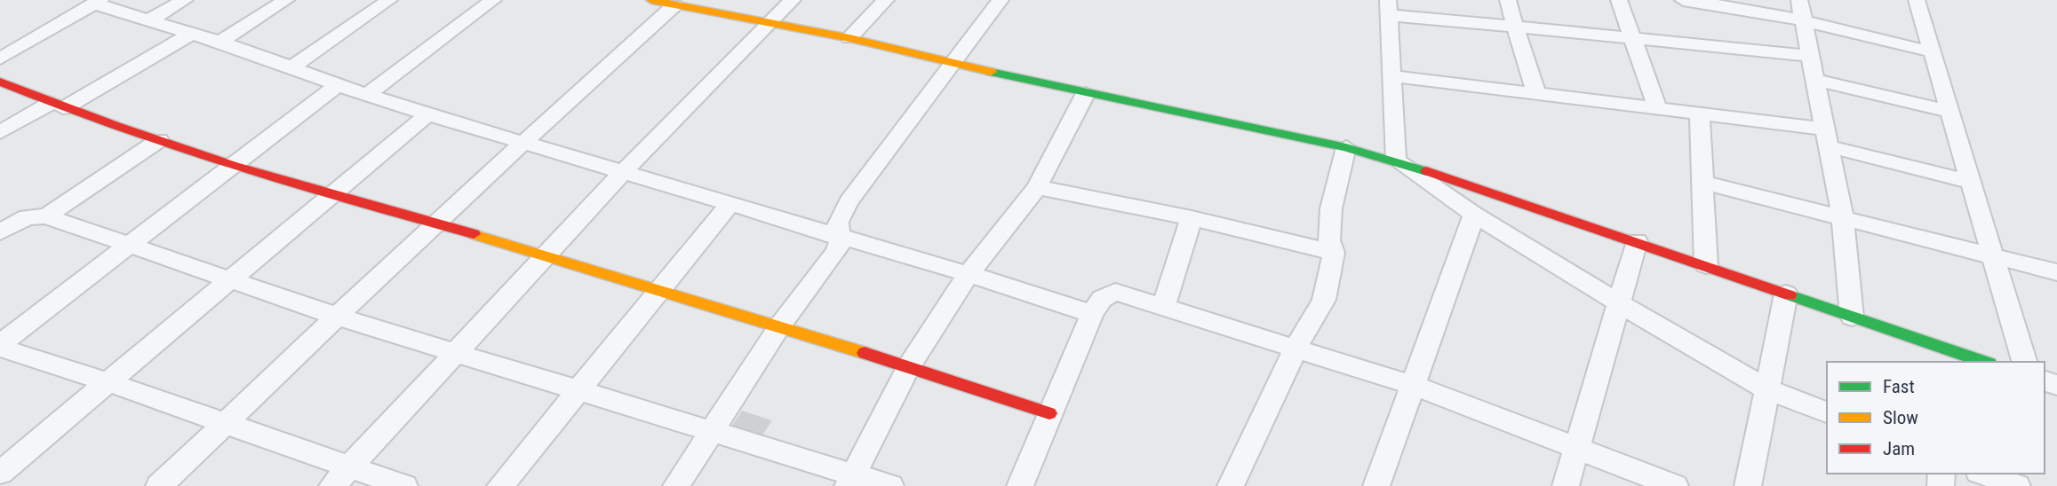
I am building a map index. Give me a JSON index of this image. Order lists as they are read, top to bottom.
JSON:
{
  "legend": ["Fast", "Slow", "Jam"]
}
